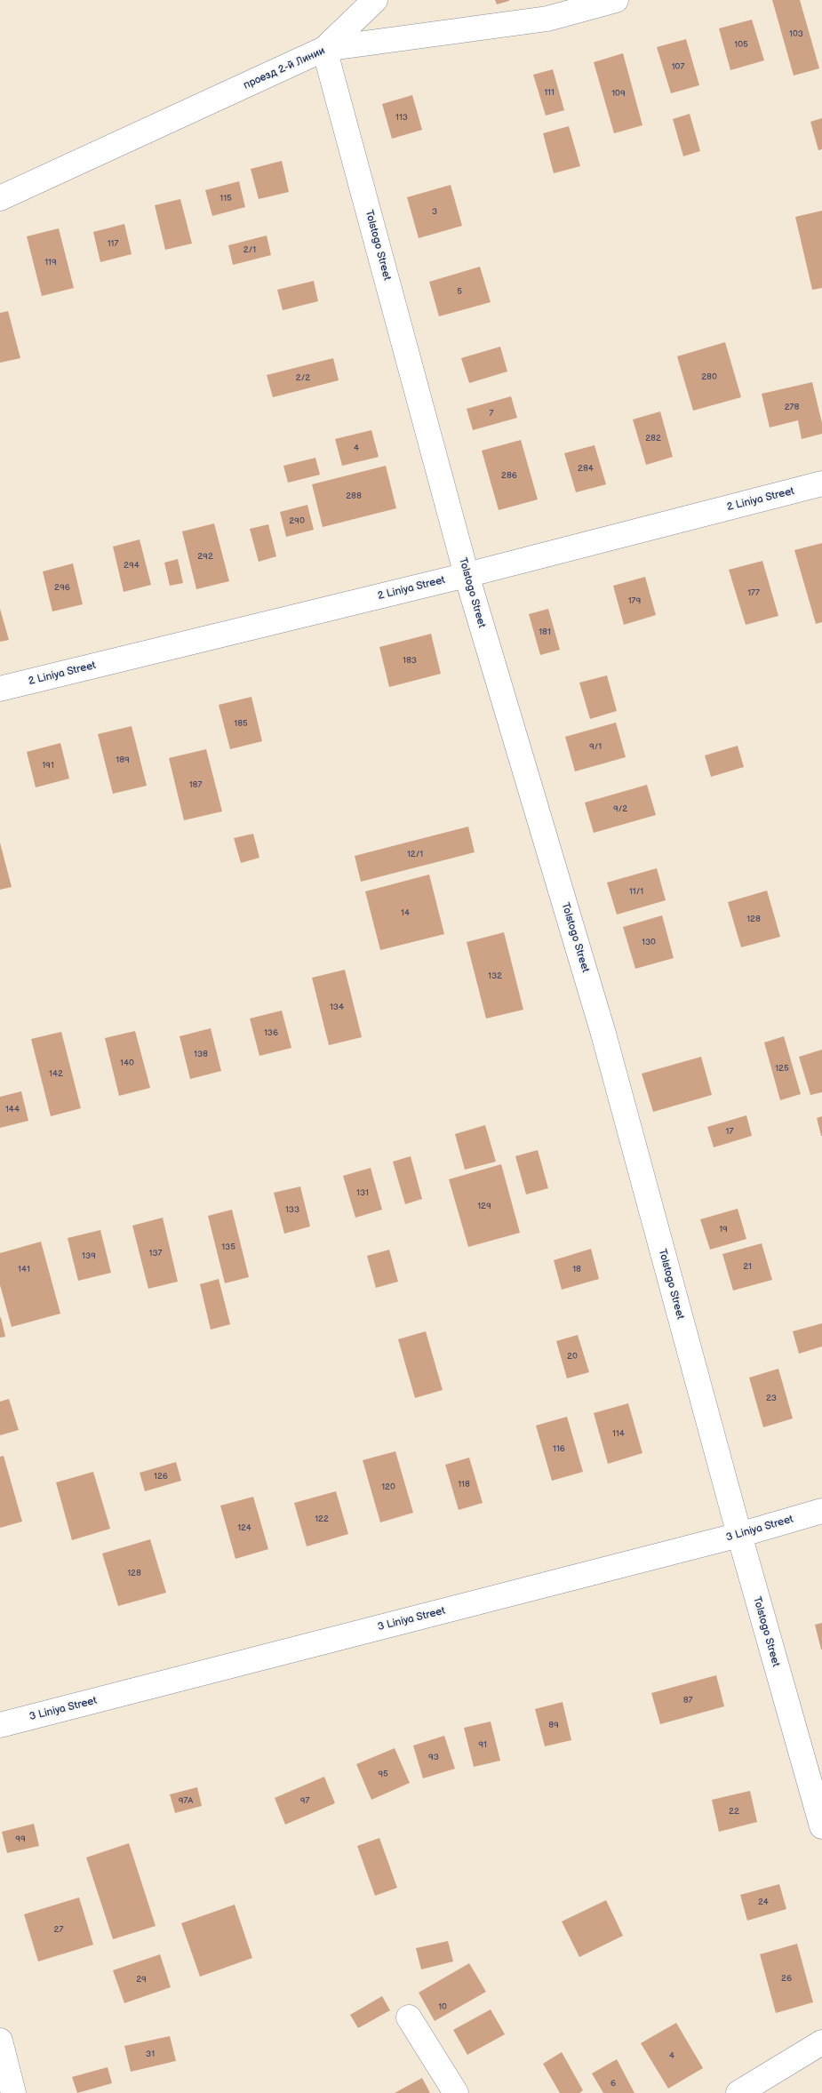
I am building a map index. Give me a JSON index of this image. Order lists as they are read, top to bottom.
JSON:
{
  "streets": {
    "street": [
      "проезд 2-й Линии",
      "Tolstogo Street",
      "2 Liniya Street",
      "3 Liniya Street"
    ]
  },
  "crossings": [
    ["проезд 2-й Линии", "Tolstogo Street"],
    ["Tolstogo Street", "2 Liniya Street"],
    ["Tolstogo Street", "3 Liniya Street"]
  ],
  "house_numbers": [
    "103",
    "105",
    "107",
    "111",
    "109",
    "113",
    "115",
    "3",
    "117",
    "2/1",
    "119",
    "5",
    "280",
    "2/2",
    "278",
    "7",
    "282",
    "4",
    "284",
    "286",
    "288",
    "290",
    "292",
    "294",
    "296",
    "177",
    "179",
    "181",
    "183",
    "185",
    "9/1",
    "189",
    "191",
    "187",
    "9/2",
    "12/1",
    "11/1",
    "14",
    "128",
    "130",
    "132",
    "134",
    "136",
    "138",
    "140",
    "125",
    "142",
    "144",
    "17",
    "131",
    "129",
    "133",
    "19",
    "135",
    "137",
    "139",
    "21",
    "141",
    "18",
    "20",
    "23",
    "114",
    "116",
    "126",
    "118",
    "120",
    "122",
    "124",
    "128",
    "87",
    "89",
    "91",
    "93",
    "95",
    "97А",
    "97",
    "22",
    "99",
    "24",
    "27",
    "26",
    "29",
    "10",
    "31",
    "4",
    "6"
  ]
}
